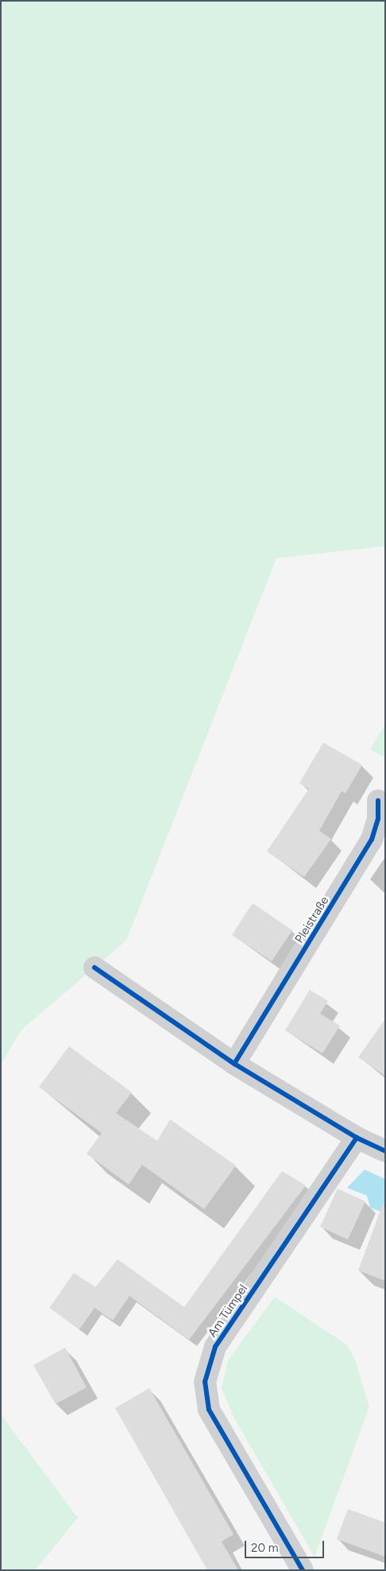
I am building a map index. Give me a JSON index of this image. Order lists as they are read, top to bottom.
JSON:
{
  "streets": {
    "street": ["Pleistraße", "Am Tümpel"]
  },
  "scale_bar": "20 m"
}
